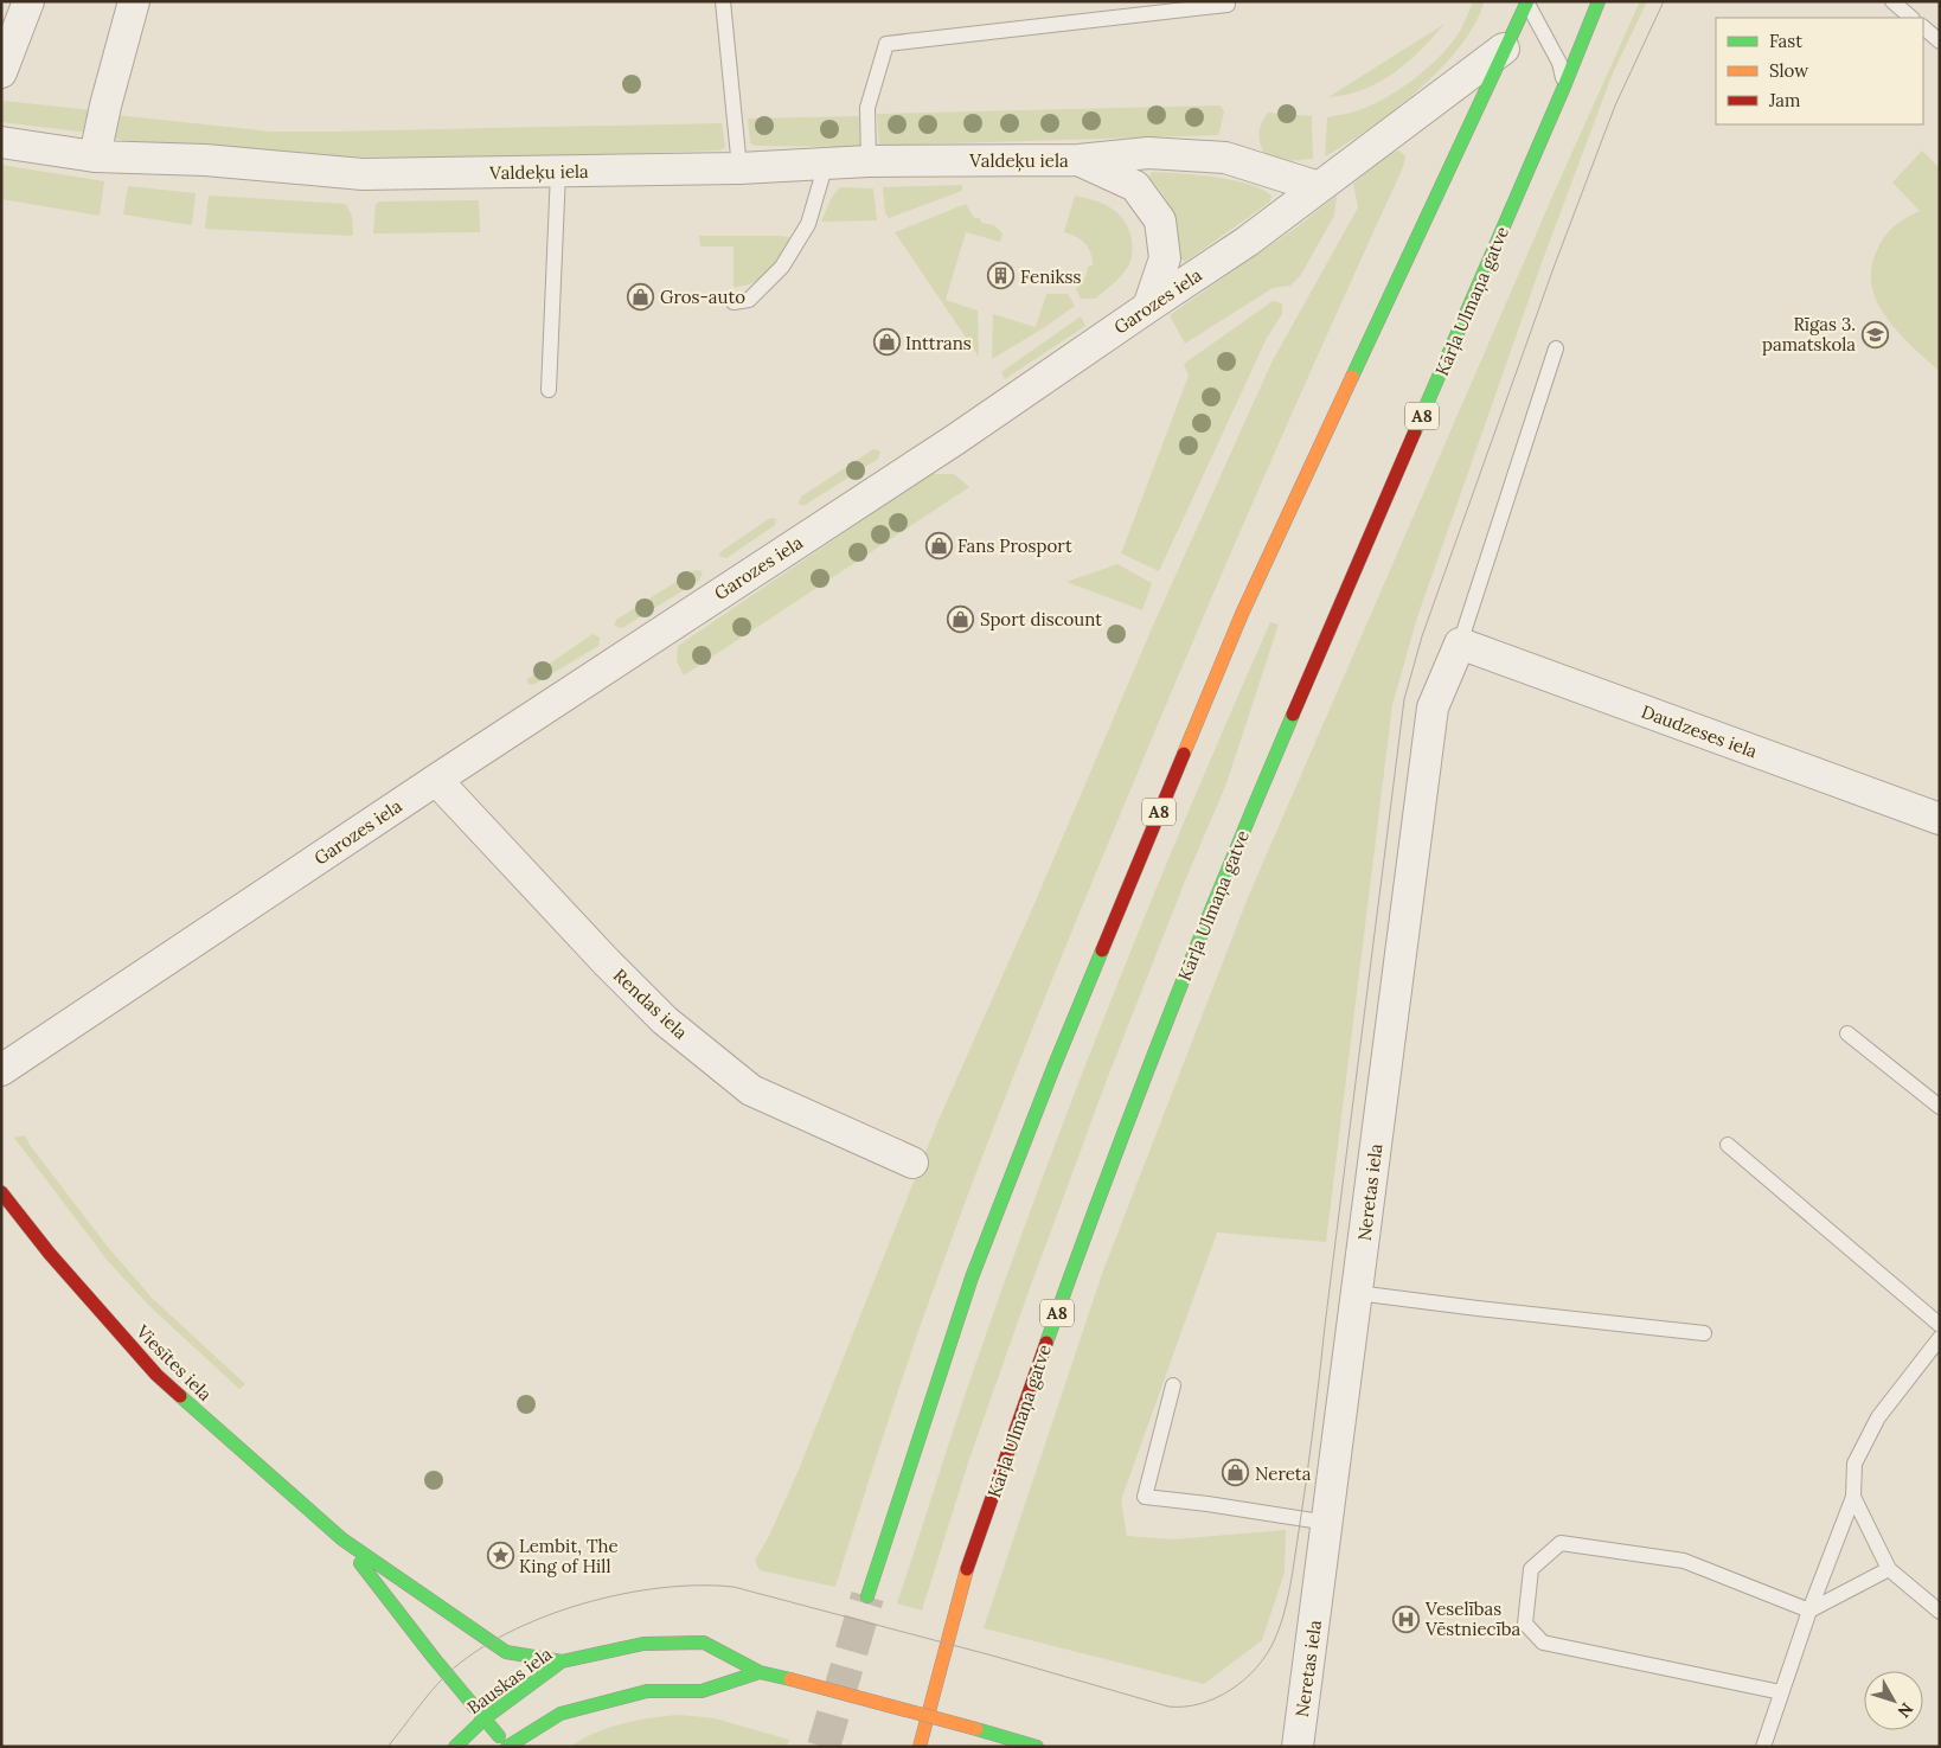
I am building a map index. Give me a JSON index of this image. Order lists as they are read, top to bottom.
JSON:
{
  "streets": {
    "main road": [
      "Kārļa Ulmaņa gatve",
      "A8",
      "Viesītes iela",
      "Bauskas iela"
    ],
    "street": [
      "Valdeķu iela",
      "Garozes iela",
      "Daudzeses iela",
      "Rendas iela",
      "Neretas iela"
    ]
  },
  "crossings": [
    ["Valdeķu iela", "Garozes iela"],
    ["Garozes iela", "A8"],
    ["Garozes iela", "Rendas iela"],
    ["Daudzeses iela", "Neretas iela"],
    ["Viesītes iela", "Bauskas iela"]
  ],
  "places": {
    "building": ["Fenikss"],
    "shop": [
      "Gros-auto",
      "Inttrans",
      "Fans Prosport",
      "Sport discount",
      "Nereta"
    ],
    "school or university": ["Rīgas 3. pamatskola"],
    "place": ["Lembit, The King of Hill"],
    "hospital": ["Veselības Vēstniecība"]
  },
  "legend": ["Fast", "Slow", "Jam"],
  "north": "bottom right"
}
